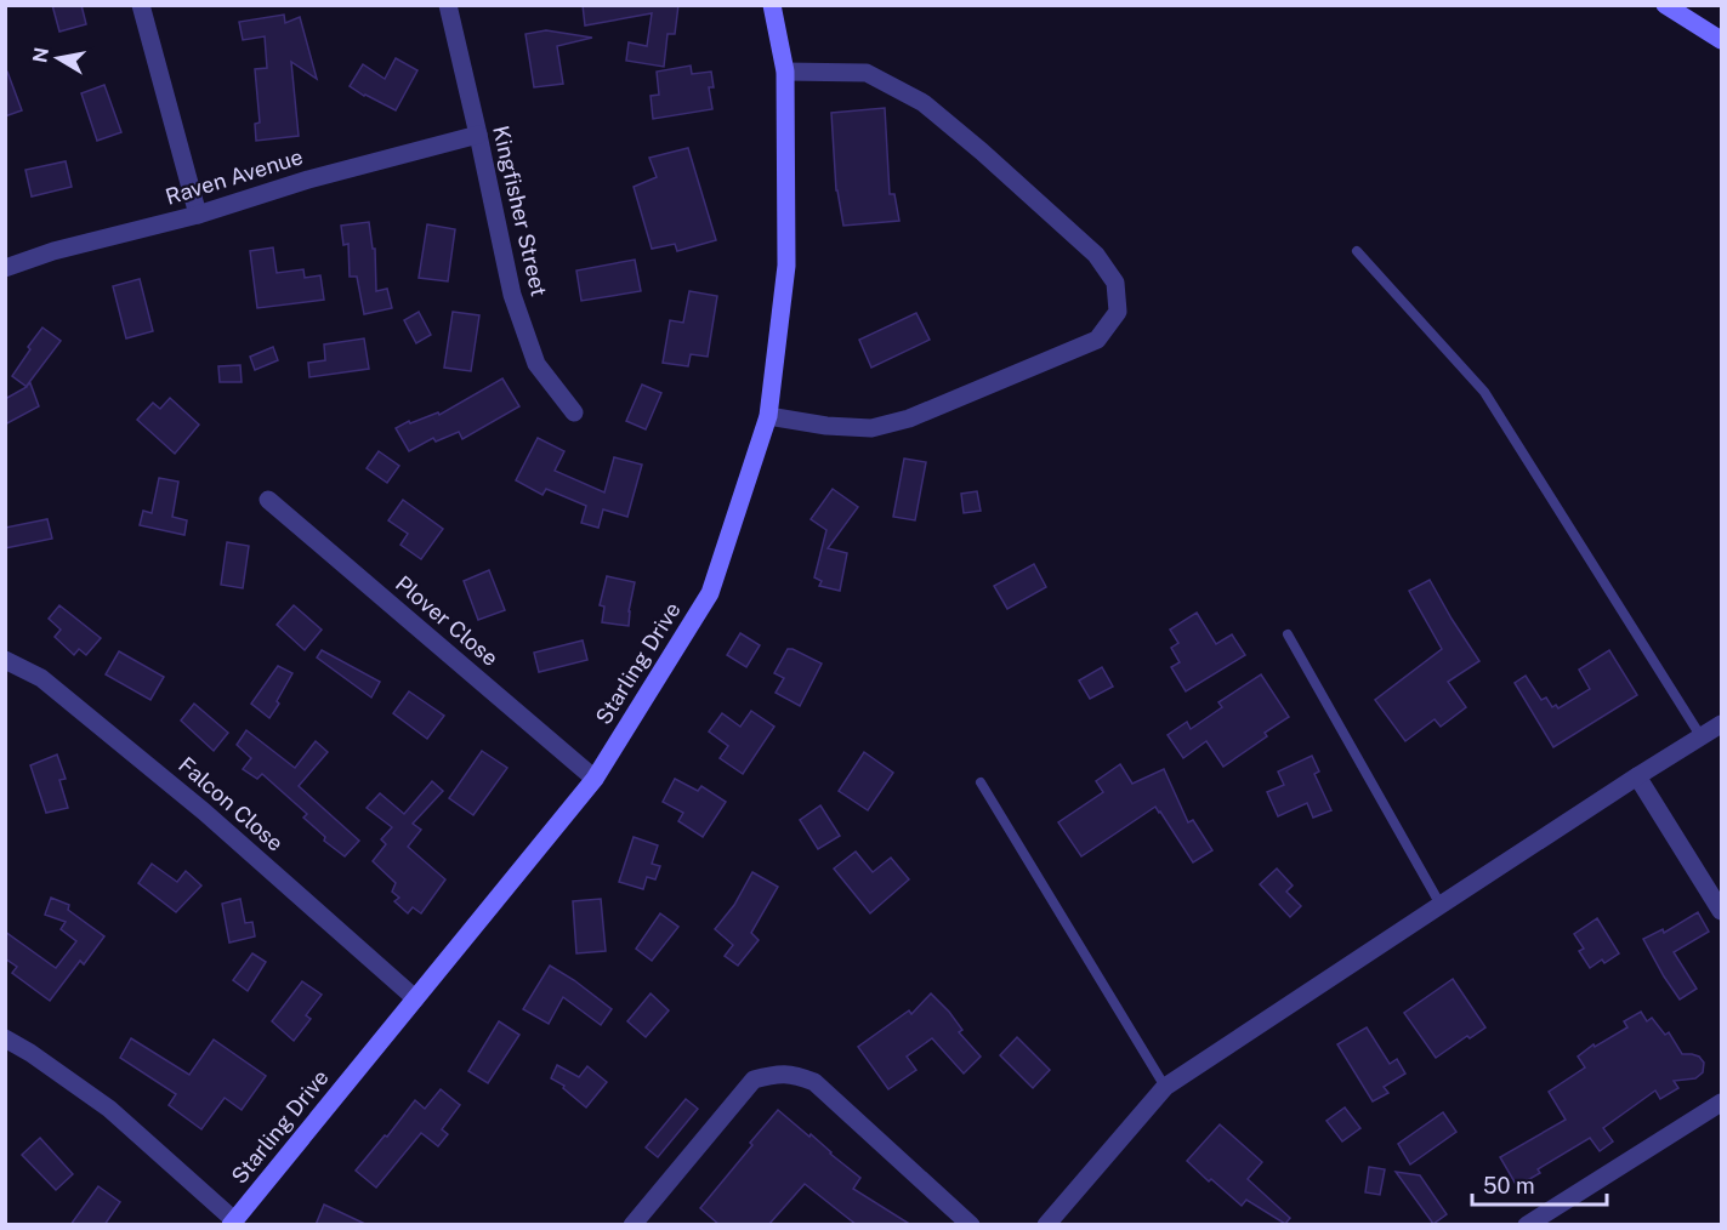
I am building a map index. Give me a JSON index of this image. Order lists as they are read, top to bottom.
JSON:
{
  "streets": {
    "street": [
      "Raven Avenue",
      "Kingfisher Street",
      "Plover Close",
      "Starling Drive",
      "Falcon Close"
    ]
  },
  "crossings": [
    ["Raven Avenue", "Kingfisher Street"],
    ["Plover Close", "Starling Drive"],
    ["Starling Drive", "Falcon Close"]
  ],
  "scale_bar": "50 m",
  "north": "left"
}
